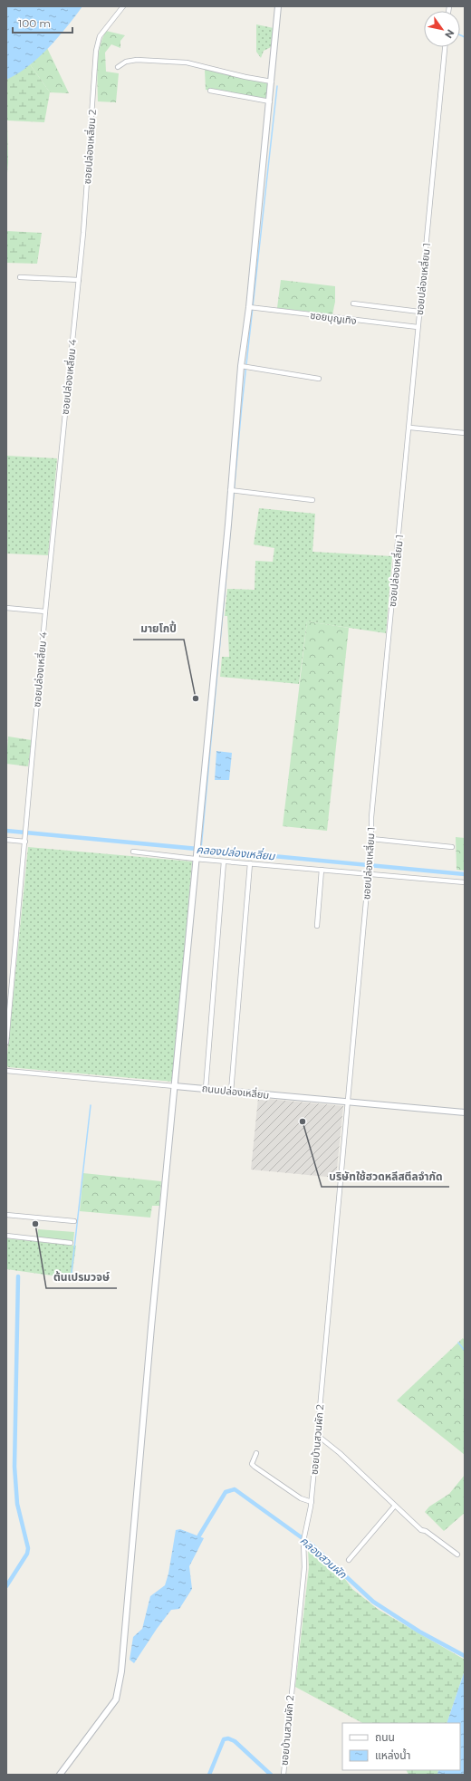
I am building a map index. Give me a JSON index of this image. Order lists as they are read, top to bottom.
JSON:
{
  "streets": {
    "street": [
      "ซอยปล่องเหลี่ยม 2",
      "ซอยปล่องเหลี่ยม 1",
      "ซอยบุญเทิง",
      "ซอยปล่องเหลี่ยม 4",
      "ถนนปล่องเหลี่ยม",
      "ซอยบ้านสวนผัก 2"
    ]
  },
  "crossings": [
    ["ซอยปล่องเหลี่ยม 2", "ซอยปล่องเหลี่ยม 4"],
    ["ซอยปล่องเหลี่ยม 1", "ซอยบุญเทิง"],
    ["ซอยปล่องเหลี่ยม 1", "ถนนปล่องเหลี่ยม"],
    ["ซอยปล่องเหลี่ยม 1", "ซอยบ้านสวนผัก 2"],
    ["ถนนปล่องเหลี่ยม", "ซอยบ้านสวนผัก 2"]
  ],
  "water": ["คลองปล่องเหลี่ยม", "คลองสวนผัก"],
  "places": ["มายโกปี้", "บริษัทใช้ฮวดหลีสตีลจำกัด", "ต้นเปรมวจษ์"],
  "legend": ["ถนน", "แหล่งน้ำ"],
  "scale_bar": "100 m",
  "north": "bottom right"
}
